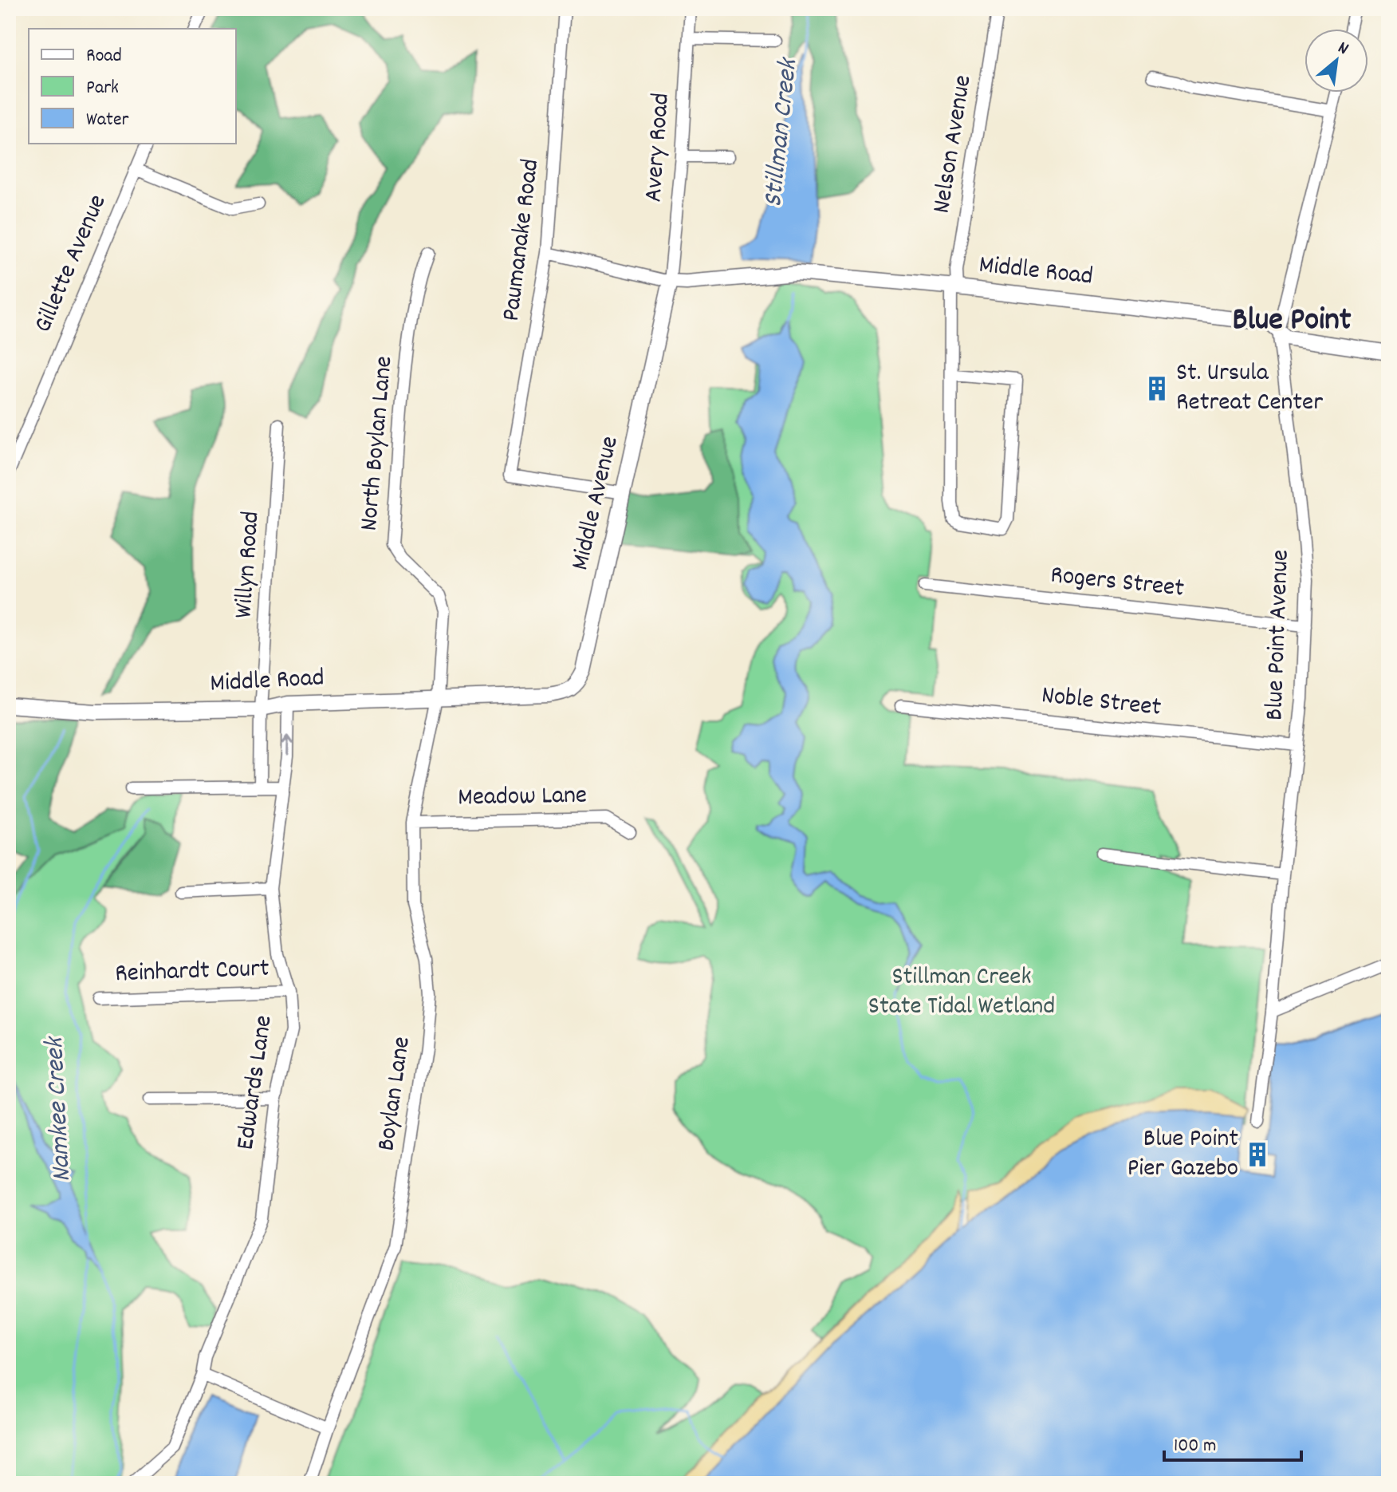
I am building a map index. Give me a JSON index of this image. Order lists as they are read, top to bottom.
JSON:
{
  "streets": {
    "main road": ["Middle Road", "Middle Avenue"],
    "street": [
      "Nelson Avenue",
      "Avery Road",
      "Paumanake Road",
      "Gillette Avenue",
      "North Boylan Lane",
      "Willyn Road",
      "Rogers Street",
      "Blue Point Avenue",
      "Noble Street",
      "Meadow Lane",
      "Reinhardt Court",
      "Edwards Lane",
      "Boylan Lane"
    ]
  },
  "crossings": [
    ["Nelson Avenue", "Middle Road"],
    ["Avery Road", "Middle Road"],
    ["Avery Road", "Middle Avenue"],
    ["Paumanake Road", "Middle Avenue"],
    ["Middle Road", "North Boylan Lane"],
    ["Middle Road", "Middle Avenue"],
    ["Middle Road", "Willyn Road"],
    ["Middle Road", "Blue Point Avenue"],
    ["Middle Road", "Edwards Lane"],
    ["Middle Road", "Boylan Lane"],
    ["North Boylan Lane", "Boylan Lane"],
    ["Rogers Street", "Blue Point Avenue"],
    ["Blue Point Avenue", "Noble Street"],
    ["Meadow Lane", "Boylan Lane"],
    ["Reinhardt Court", "Edwards Lane"]
  ],
  "districts": ["Blue Point"],
  "water": ["Stillman Creek", "Namkee Creek"],
  "parks": ["Stillman Creek State Tidal Wetland"],
  "places": {
    "building": ["St. Ursula Retreat Center", "Blue Point Pier Gazebo"]
  },
  "legend": ["Road", "Park", "Water"],
  "scale_bar": "100 m",
  "north": "top right"
}
